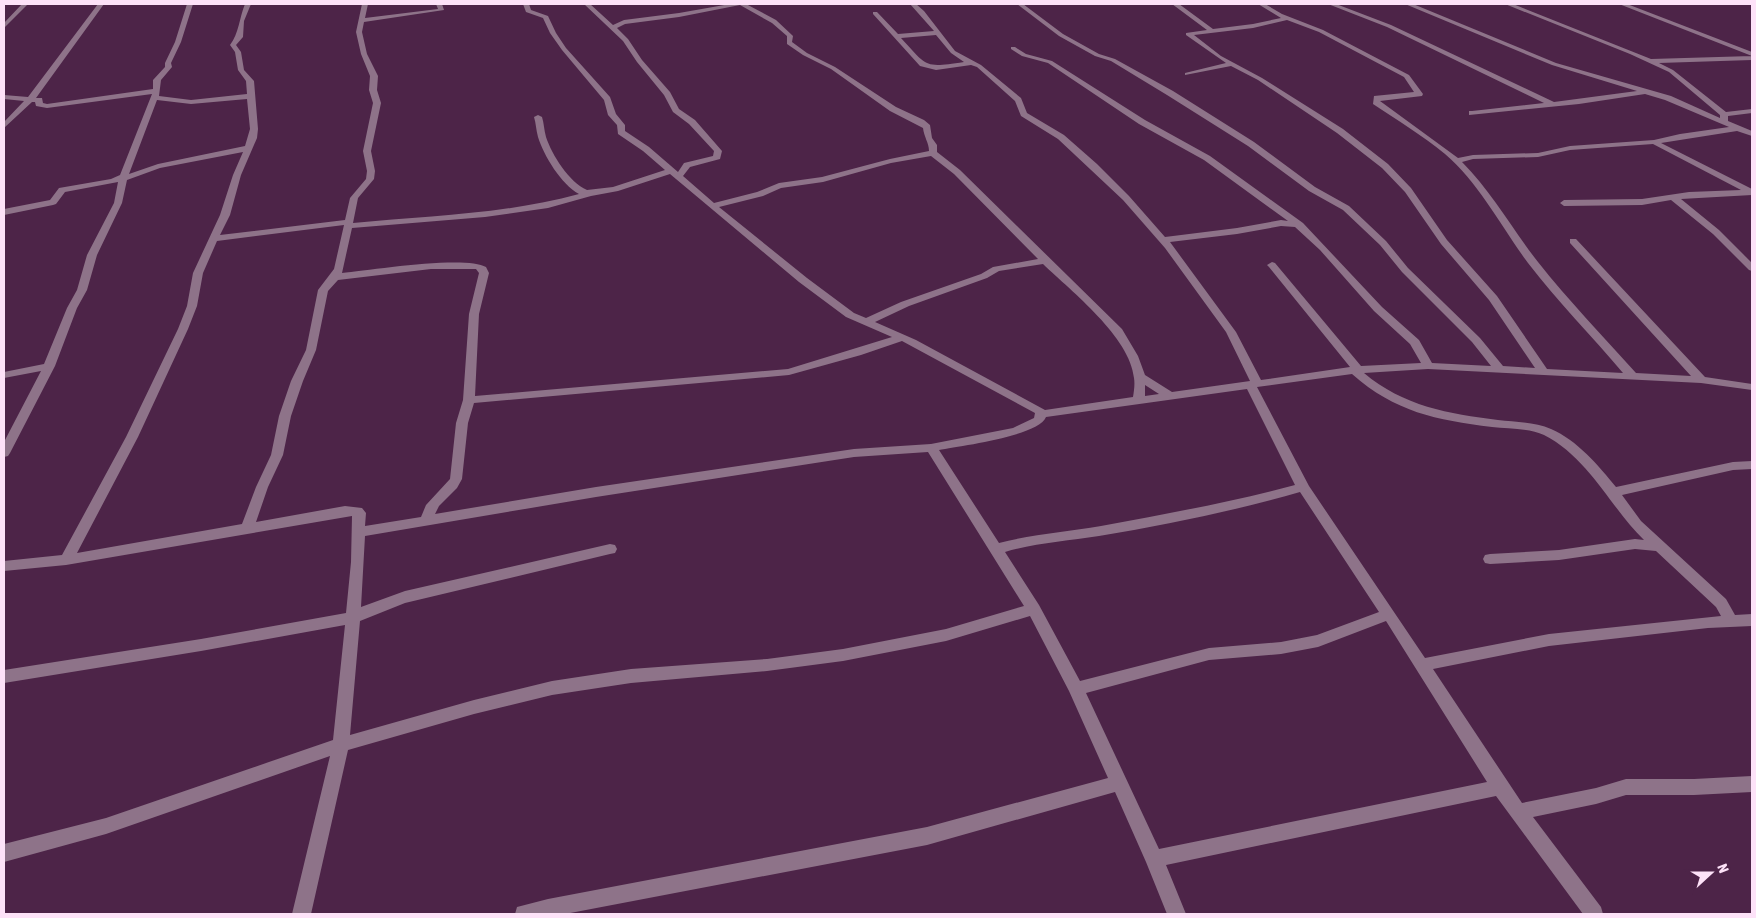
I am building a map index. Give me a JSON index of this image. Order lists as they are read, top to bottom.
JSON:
{
  "north": "right"
}
